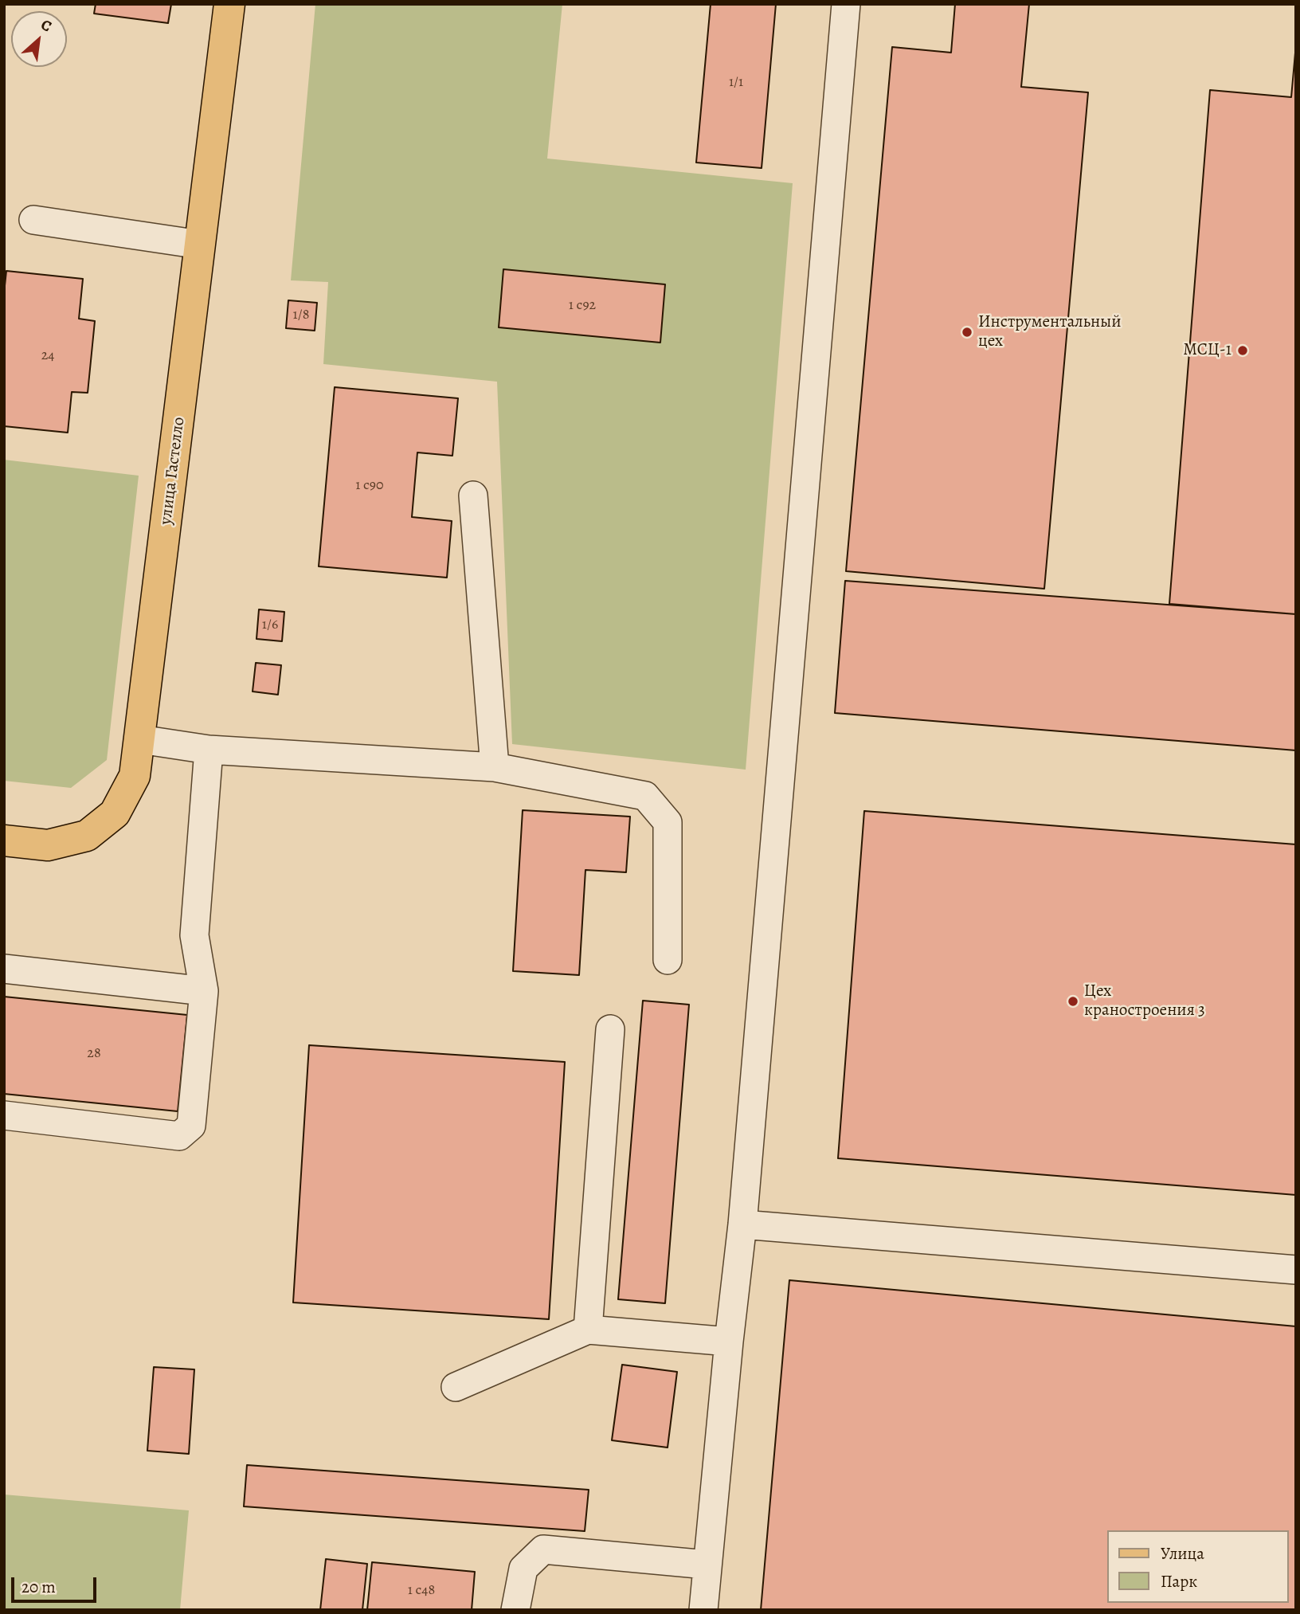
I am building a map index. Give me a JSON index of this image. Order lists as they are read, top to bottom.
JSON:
{
  "streets": {
    "main road": ["улица Гастелло"]
  },
  "places": ["Инструментальный цех", "МСЦ-1", "Цех краностроения 3"],
  "house_numbers": [
    "1/1",
    "1 с92",
    "1/8",
    "24",
    "1 с90",
    "1/6",
    "28",
    "1 с48"
  ],
  "legend": ["Улица", "Парк"],
  "scale_bar": "20 m",
  "north": "top right"
}
